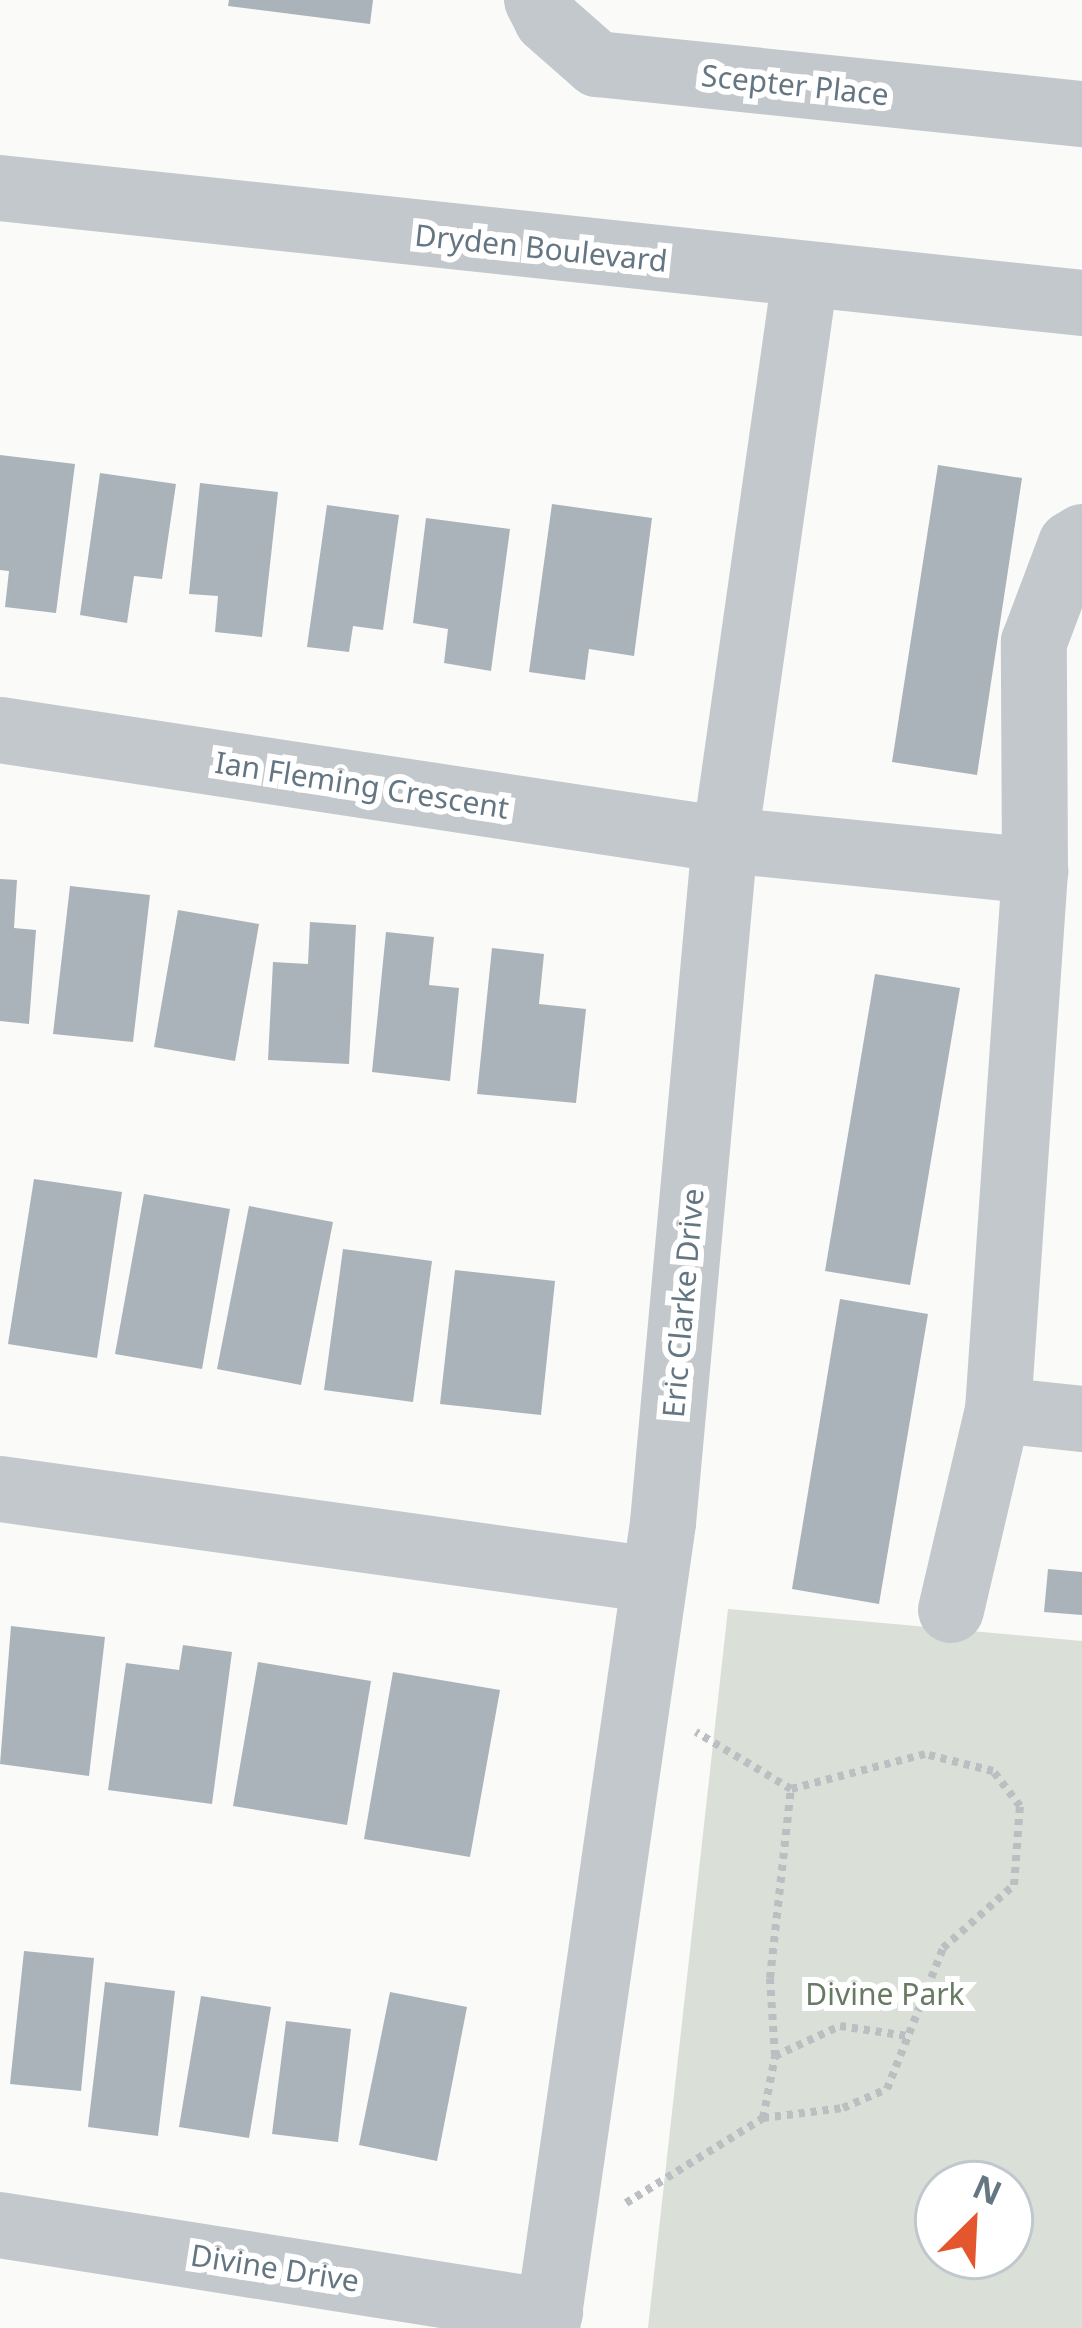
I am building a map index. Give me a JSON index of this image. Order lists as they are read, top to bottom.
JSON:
{
  "streets": {
    "street": [
      "Scepter Place",
      "Dryden Boulevard",
      "Ian Fleming Crescent",
      "Eric Clarke Drive",
      "Divine Drive"
    ]
  },
  "crossings": [
    ["Dryden Boulevard", "Eric Clarke Drive"],
    ["Ian Fleming Crescent", "Eric Clarke Drive"],
    ["Eric Clarke Drive", "Divine Drive"]
  ],
  "parks": ["Divine Park"],
  "north": "top right"
}
